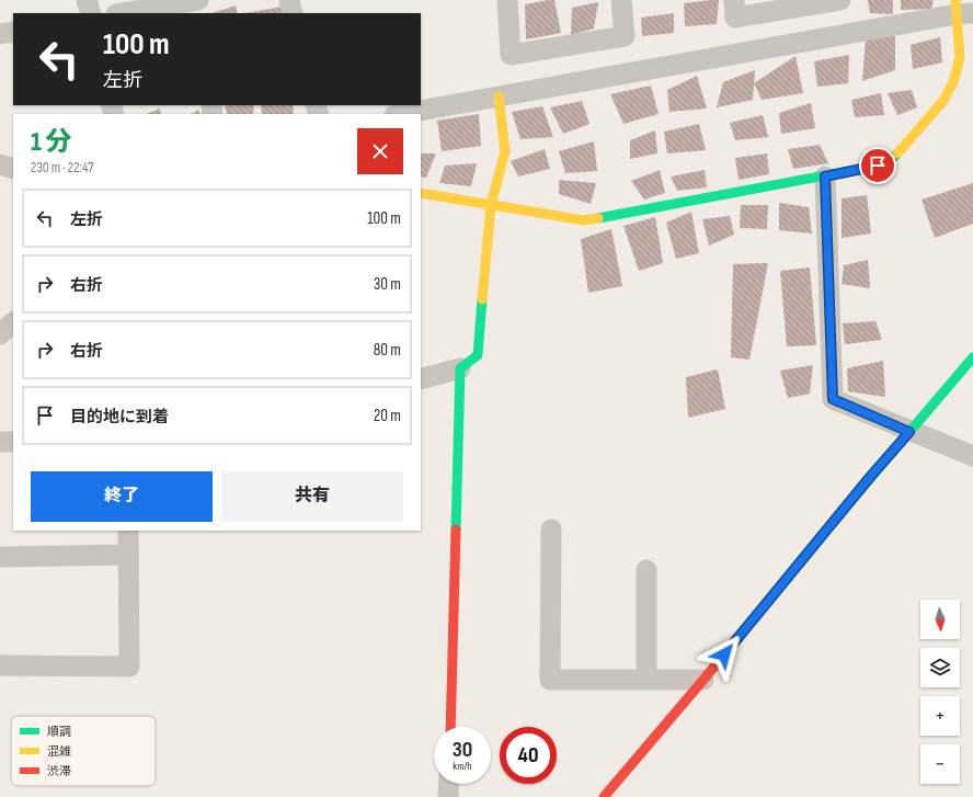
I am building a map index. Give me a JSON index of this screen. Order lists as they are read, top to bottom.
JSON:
{
  "legend": ["順調", "混雑", "渋滞"],
  "north": "bottom",
  "page": {
    "turn": ["100 m", "左折"],
    "heading": ["1 分", "230 m · 22:47"],
    "list": [
      {
        "name": "左折",
        "value": "100 m"
      },
      {
        "name": "右折",
        "value": "30 m"
      },
      {
        "name": "右折",
        "value": "80 m"
      },
      {
        "name": "目的地に到着",
        "value": "20 m"
      }
    ],
    "buttons": ["終了", "共有"],
    "map_buttons": ["+", "−"],
    "speed": "30 km/h",
    "limit": "40"
  }
}
